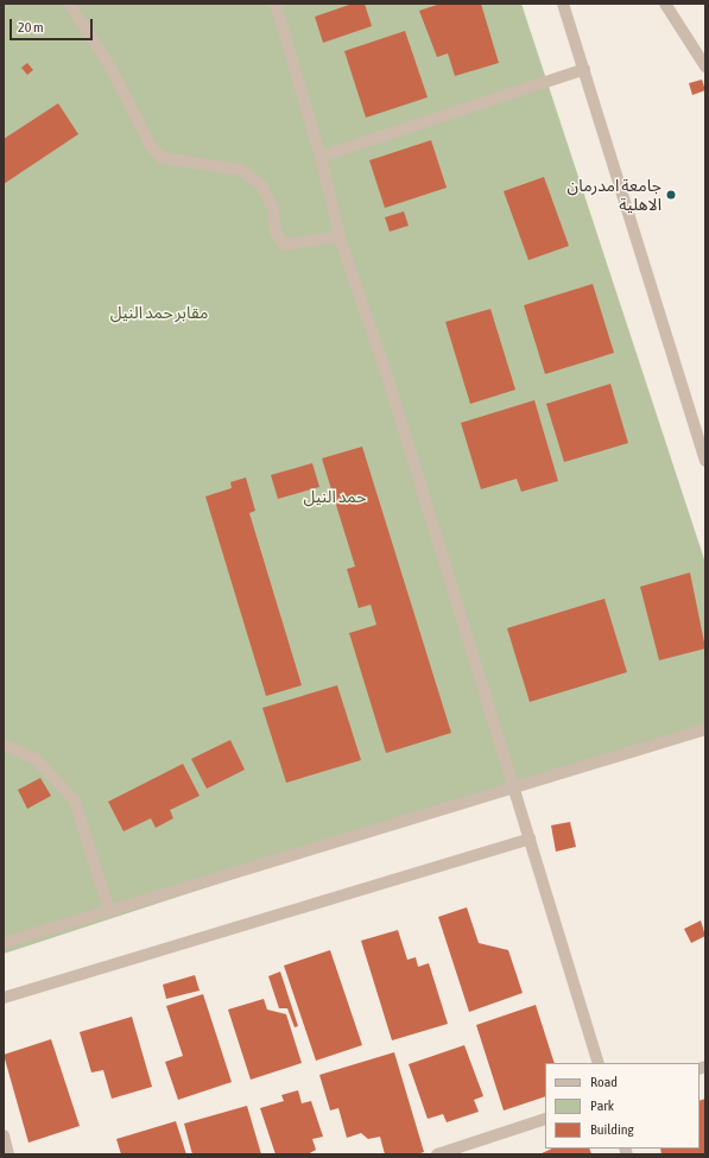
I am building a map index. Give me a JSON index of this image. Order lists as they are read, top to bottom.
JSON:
{
  "parks": ["مقابر حمد النيل", "حمد النيل"],
  "places": ["جامعة امدرمان الاهلية"],
  "legend": ["Road", "Park", "Building"],
  "scale_bar": "20 m"
}
